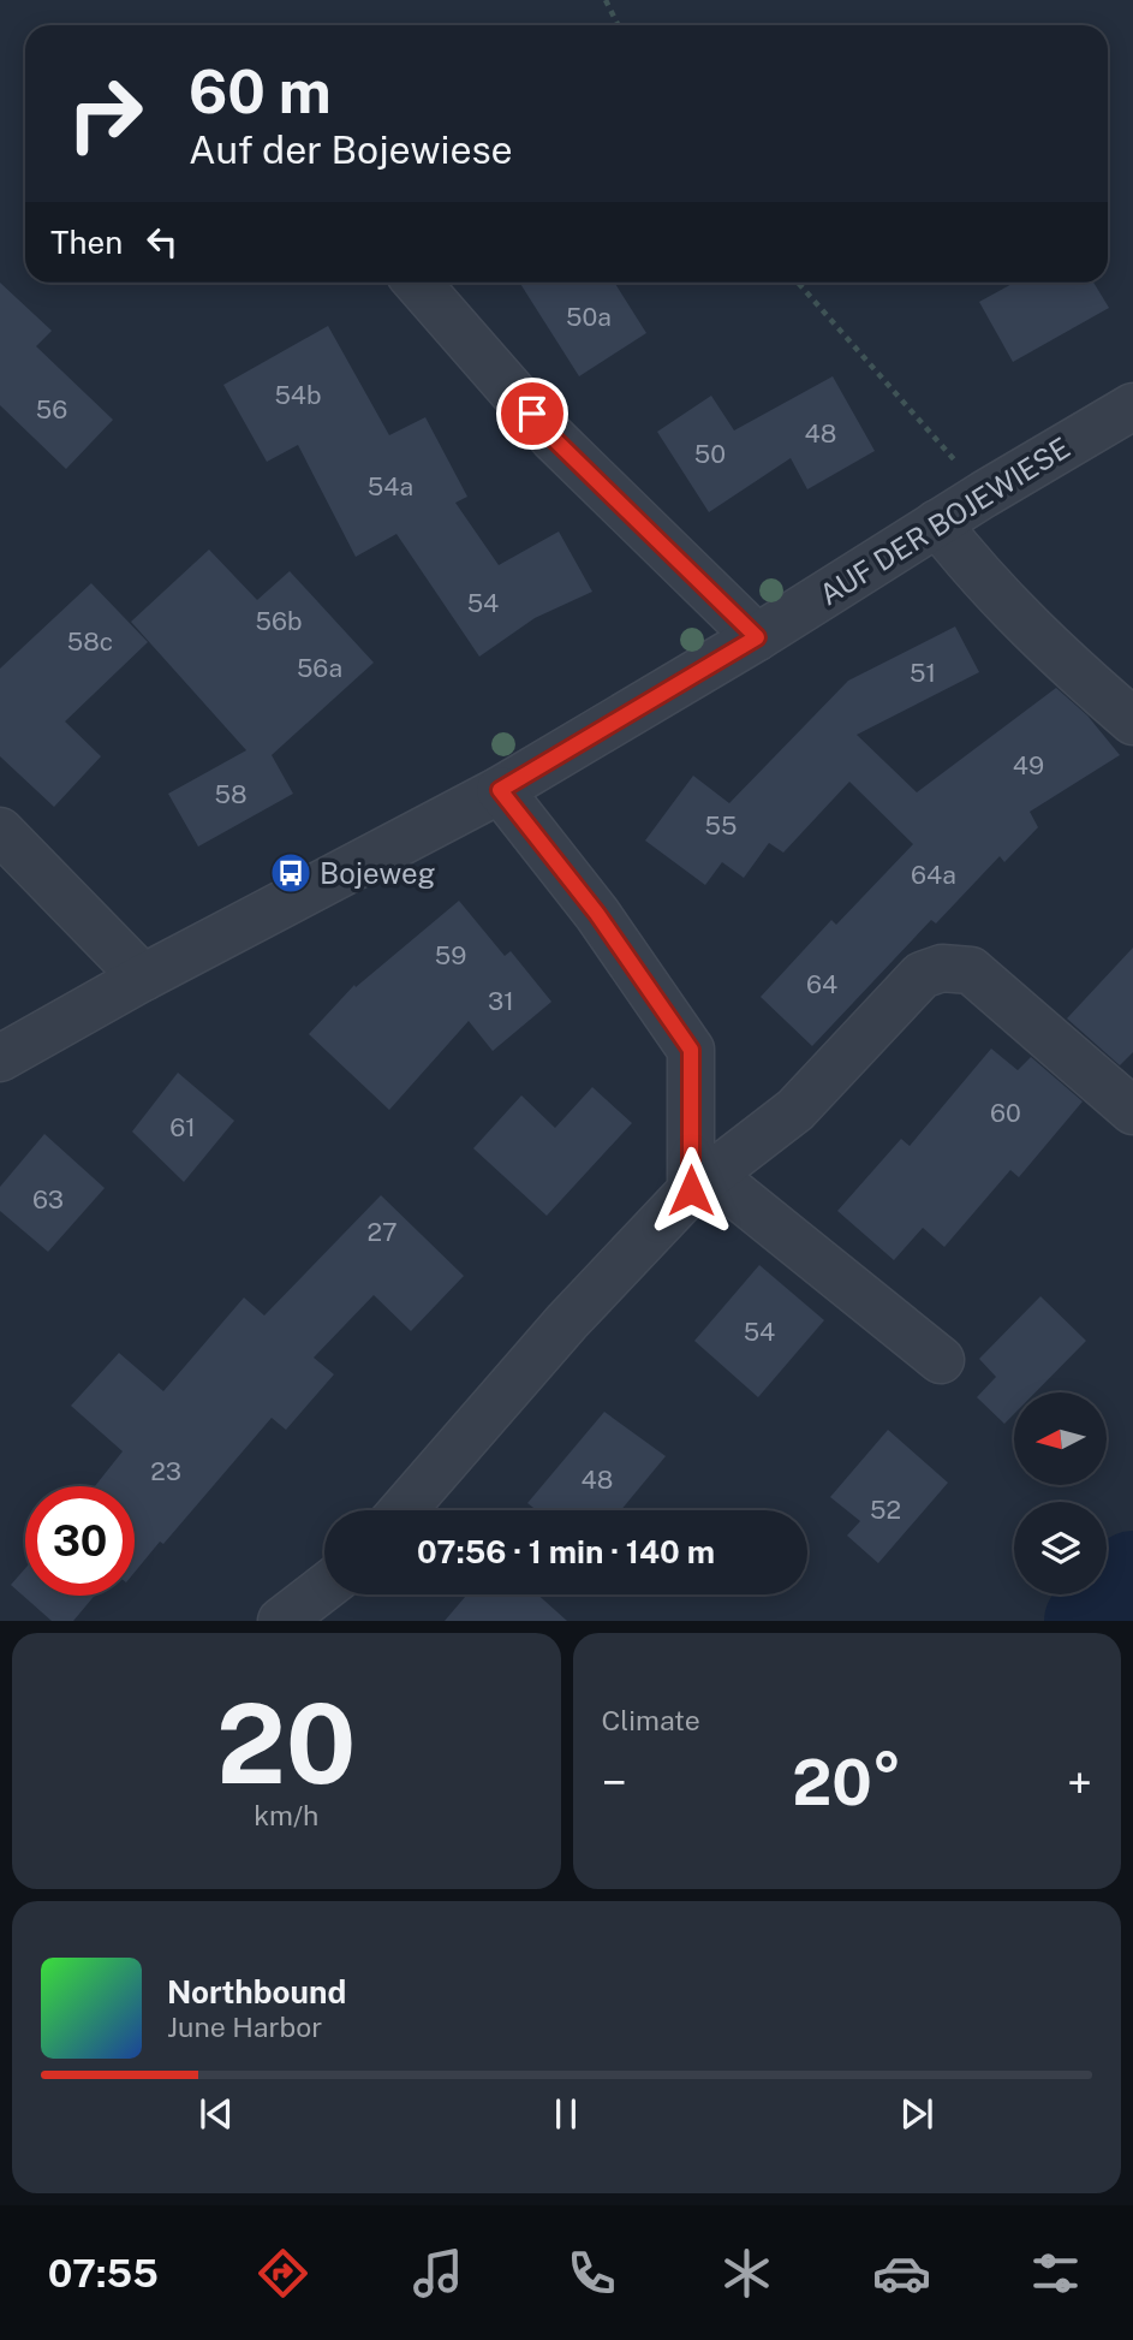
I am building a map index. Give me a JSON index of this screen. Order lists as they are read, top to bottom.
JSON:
{
  "streets": {
    "street": ["AUF DER BOJEWIESE"]
  },
  "places": {
    "bus stop": ["Bojeweg"]
  },
  "house_numbers": [
    "50a",
    "54b",
    "56",
    "48",
    "50",
    "54a",
    "54",
    "56b",
    "58c",
    "56a",
    "51",
    "49",
    "58",
    "55",
    "64a",
    "59",
    "64",
    "31",
    "60",
    "61",
    "63",
    "27",
    "54",
    "23",
    "48",
    "52"
  ],
  "north": "left",
  "page": {
    "turn": ["60 m", "Auf der Bojewiese"],
    "then": "Then",
    "limit": "30",
    "trip": "07:56 · 1 min · 140 m",
    "tile": [
      ["20", "km/h"],
      "Climate"
    ],
    "heat": ["−", "20°", "+"],
    "song": ["Northbound", "June Harbor"],
    "tabs": "07:55"
  }
}
